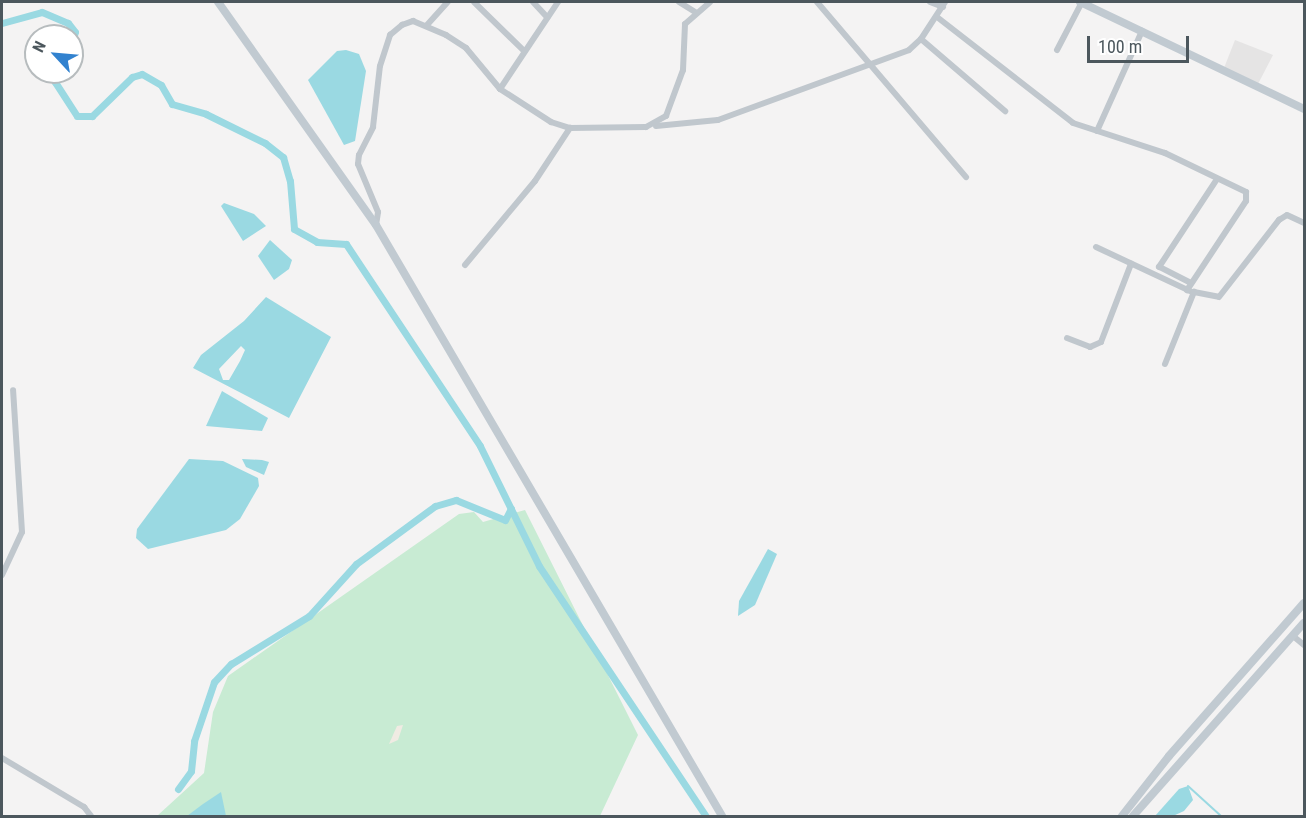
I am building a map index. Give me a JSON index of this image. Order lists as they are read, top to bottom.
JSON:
{
  "scale_bar": "100 m",
  "north": "top left"
}
